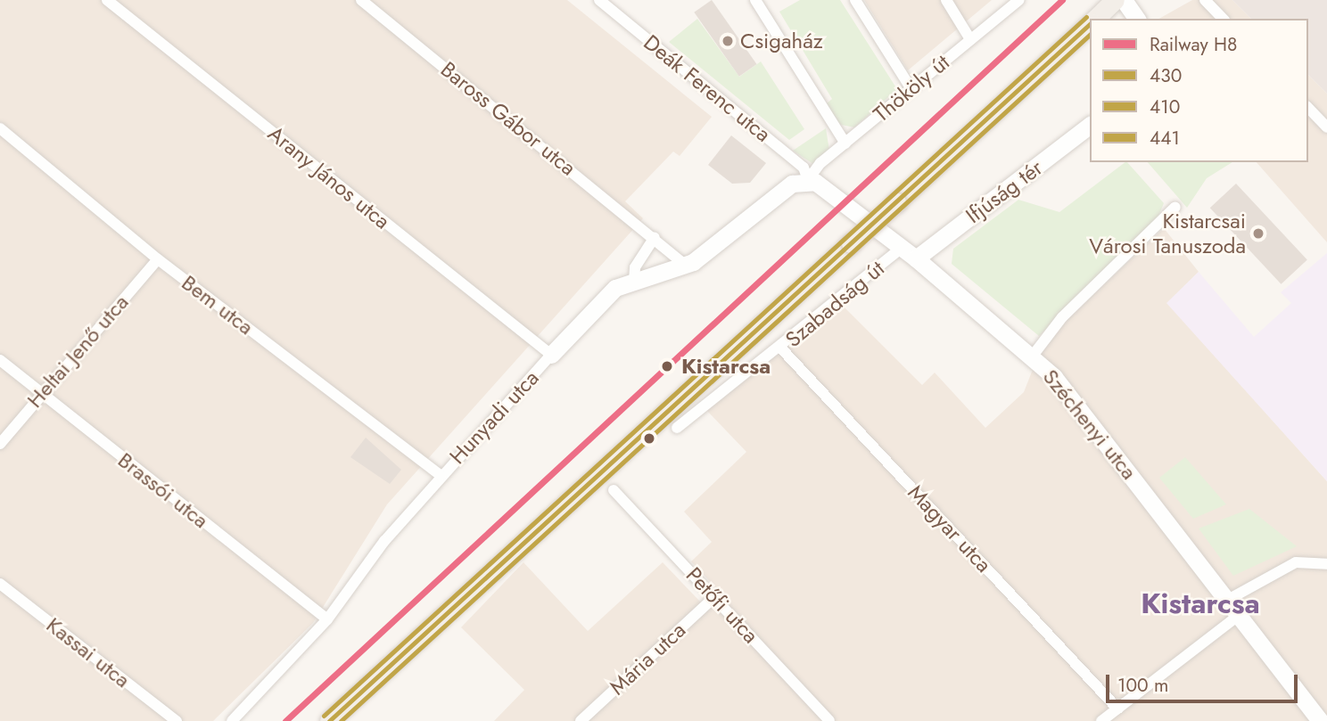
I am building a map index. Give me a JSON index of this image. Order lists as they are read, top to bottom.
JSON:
{
  "streets": {
    "main road": ["Ifjúság tér", "Hunyadi utca", "Széchenyi utca"],
    "street": [
      "Deák Ferenc utca",
      "Thököly út",
      "Baross Gábor utca",
      "Arany János utca",
      "Szabadság út",
      "Bem utca",
      "Heltai Jenő utca",
      "Brassói utca",
      "Magyar utca",
      "Petőfi utca",
      "Kassai utca",
      "Mária utca"
    ]
  },
  "crossings": [
    ["Deák Ferenc utca", "Thököly út"],
    ["Deák Ferenc utca", "Hunyadi utca"],
    ["Deák Ferenc utca", "Széchenyi utca"],
    ["Thököly út", "Hunyadi utca"],
    ["Thököly út", "Széchenyi utca"],
    ["Baross Gábor utca", "Hunyadi utca"],
    ["Arany János utca", "Hunyadi utca"],
    ["Ifjúság tér", "Szabadság út"],
    ["Ifjúság tér", "Széchenyi utca"],
    ["Szabadság út", "Széchenyi utca"],
    ["Szabadság út", "Magyar utca"],
    ["Bem utca", "Heltai Jenő utca"],
    ["Bem utca", "Hunyadi utca"],
    ["Heltai Jenő utca", "Brassói utca"],
    ["Hunyadi utca", "Széchenyi utca"],
    ["Hunyadi utca", "Brassói utca"],
    ["Petőfi utca", "Mária utca"]
  ],
  "districts": ["Kistarcsa"],
  "places": ["Csigaház", "Kistarcsai Városi Tanuszoda", "Kistarcsa"],
  "lines": [
    "rail line H8",
    "transit line 441",
    "transit line 430",
    "transit line 410"
  ],
  "legend": [
    "Railway H8",
    "430",
    "410",
    "441"
  ],
  "scale_bar": "100 m"
}
